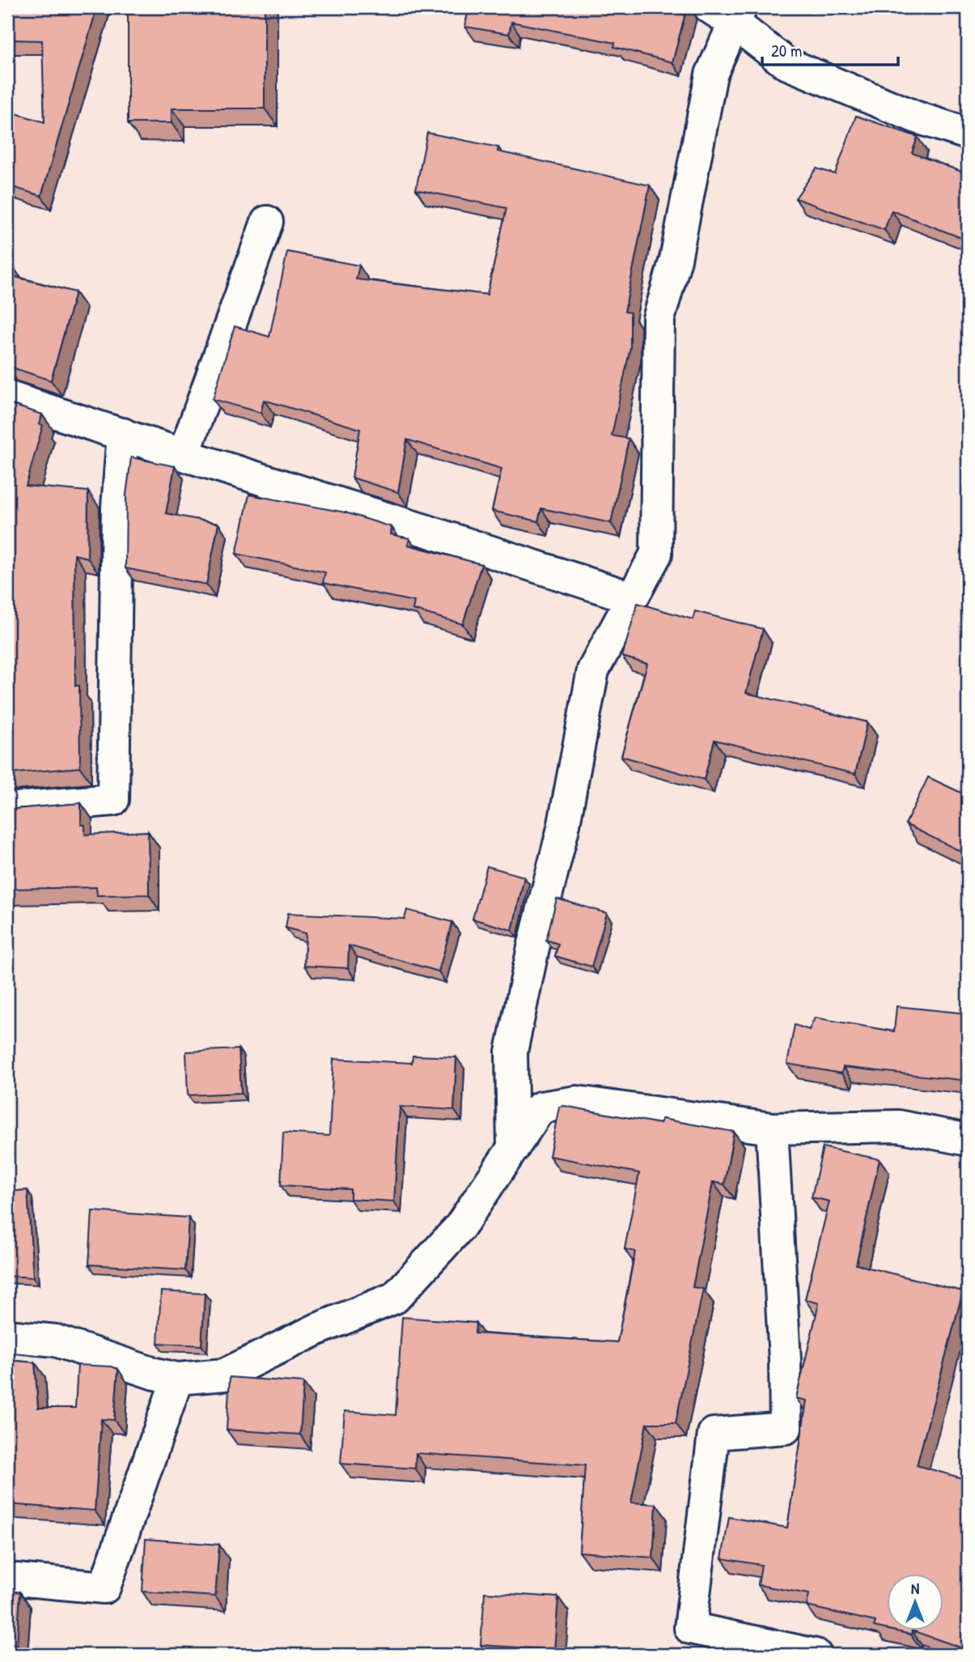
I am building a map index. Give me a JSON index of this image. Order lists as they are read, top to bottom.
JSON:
{
  "scale_bar": "20 m",
  "north": "top"
}
